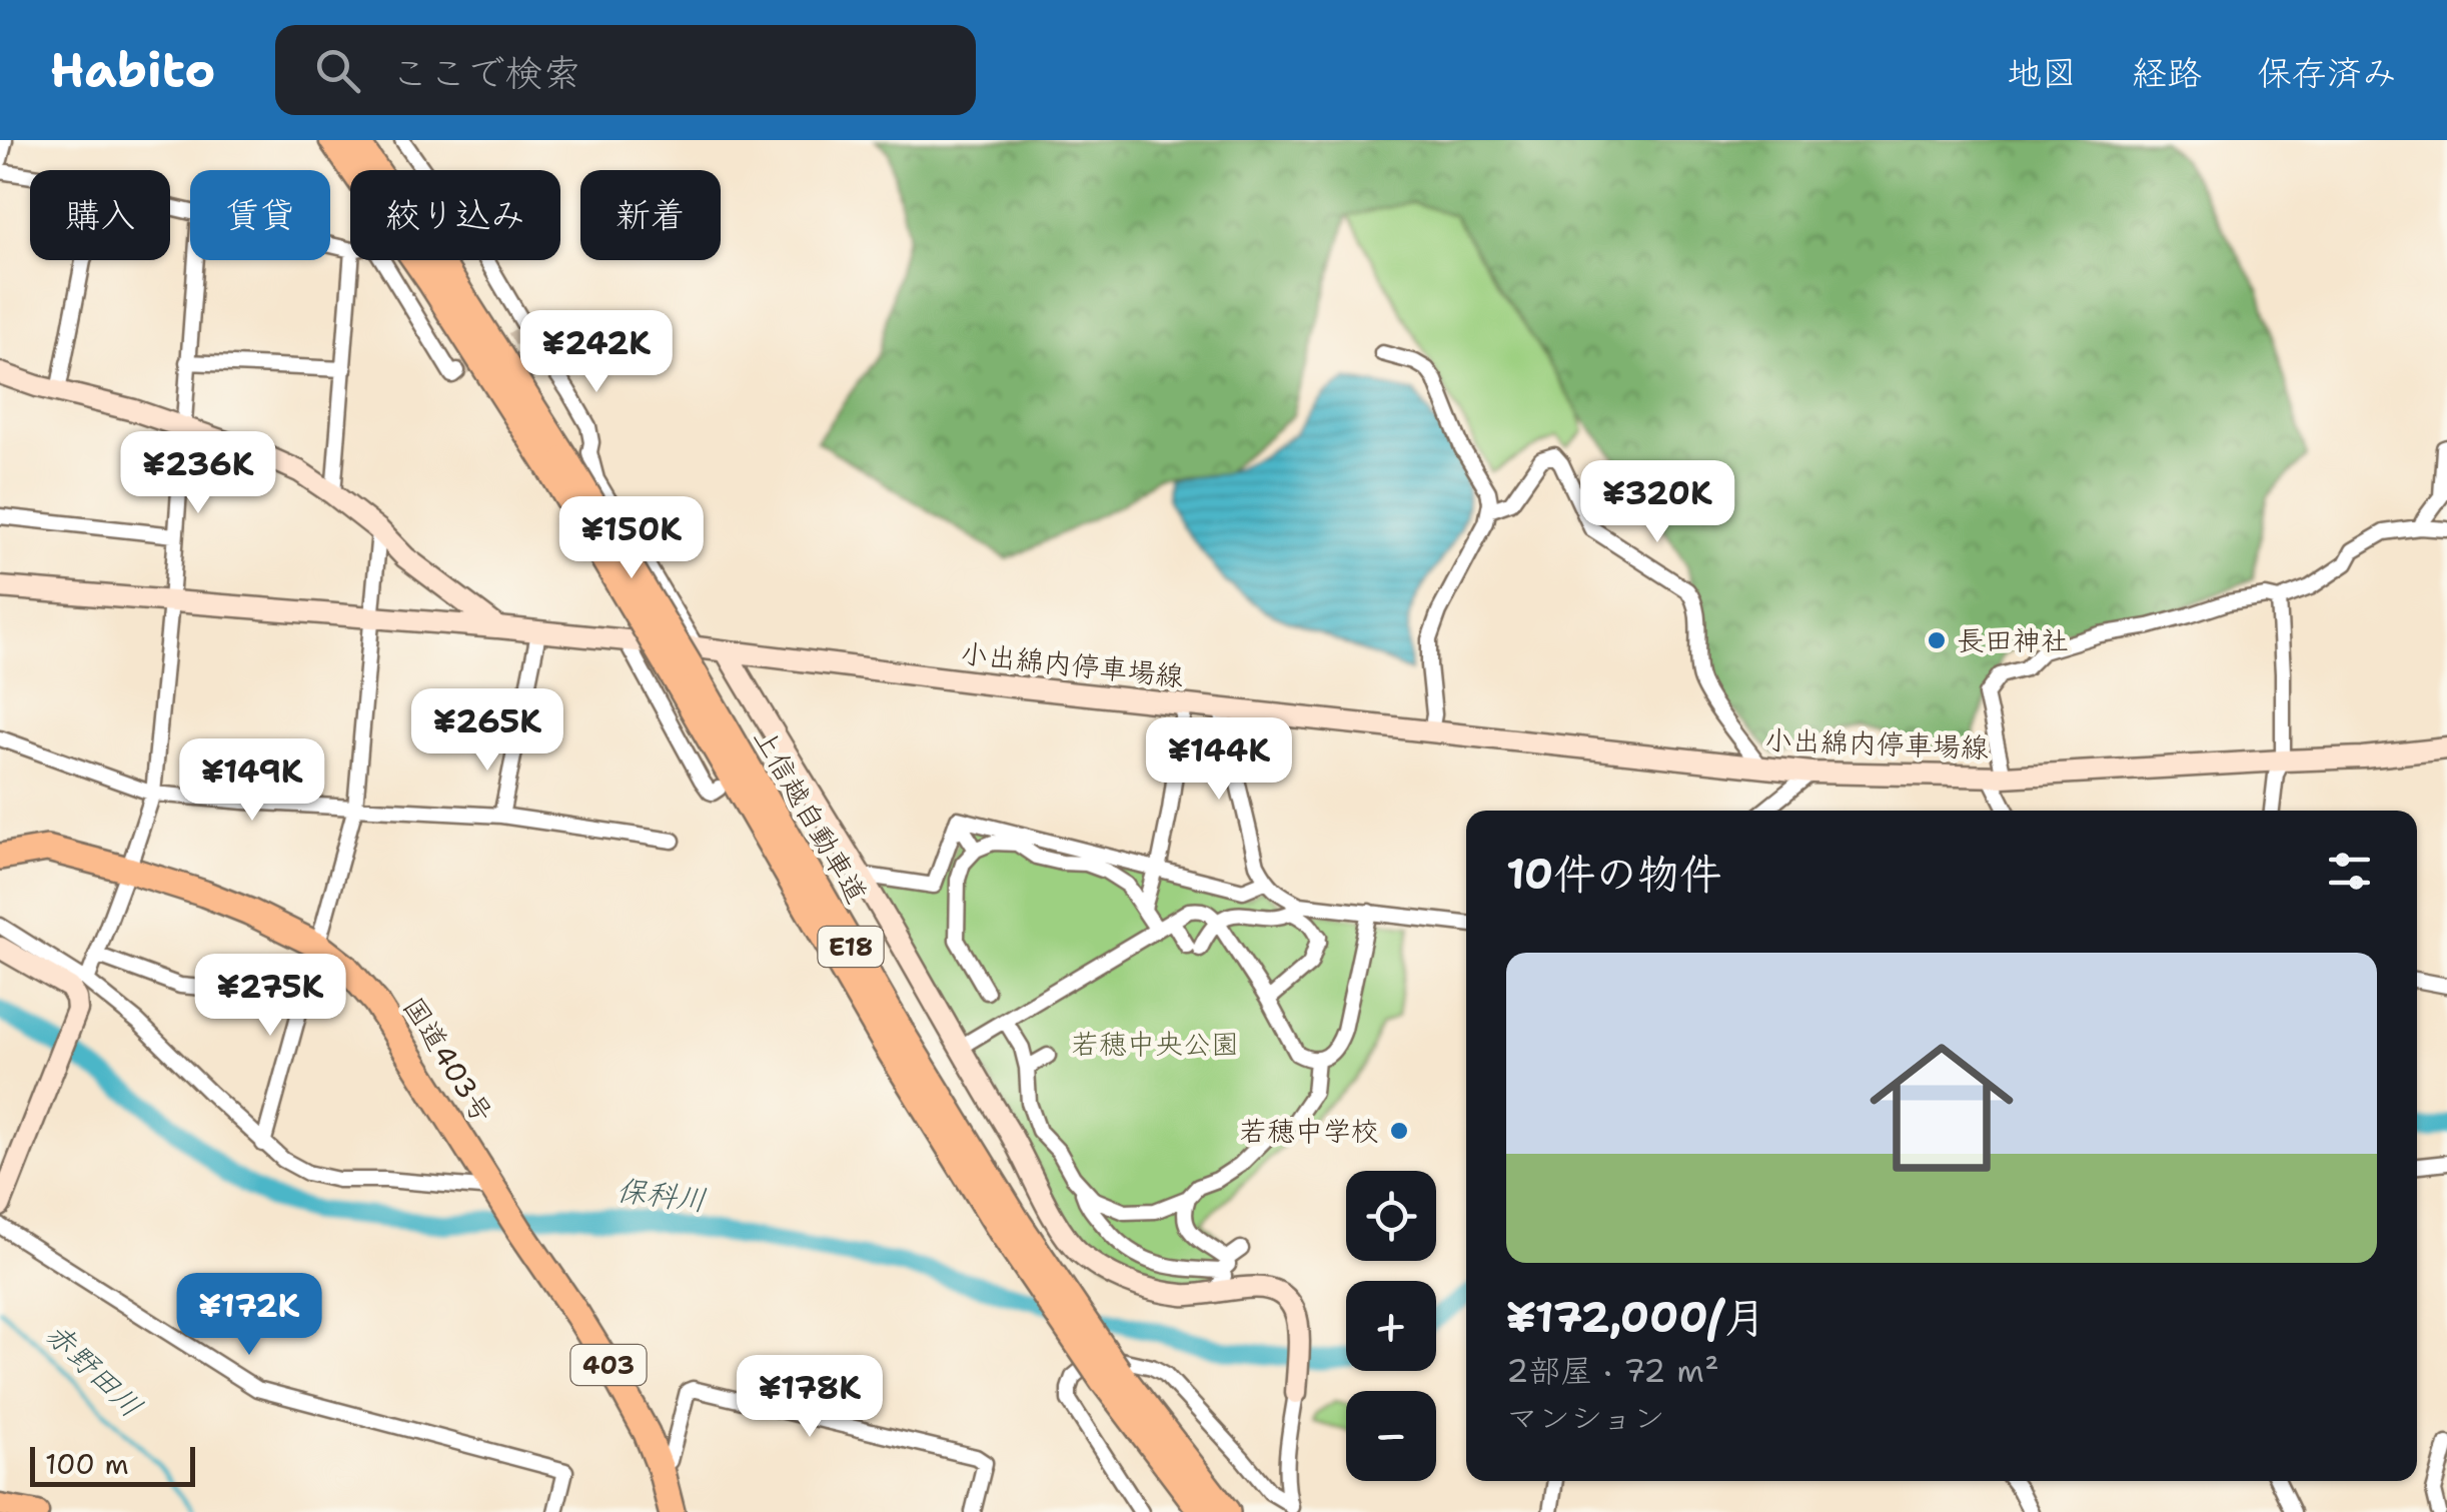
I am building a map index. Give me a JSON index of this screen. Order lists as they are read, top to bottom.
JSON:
{
  "streets": {
    "highway": [
      "上信越自動車道",
      "E18",
      "国道403号",
      "403"
    ],
    "main road": ["小出綿内停車場線"]
  },
  "crossings": [
    ["小出綿内停車場線", "上信越自動車道"]
  ],
  "water": ["保科川", "赤野田川"],
  "parks": ["若穂中央公園"],
  "places": ["長田神社", "若穂中学校"],
  "scale_bar": "100 m",
  "page": {
    "header": "Habito",
    "search": "ここで検索",
    "nav": ["地図", "経路", "保存済み"],
    "chip": [
      "購入",
      "賃貸",
      "絞り込み",
      "新着"
    ],
    "price": [
      "¥242K",
      "¥236K",
      "¥320K",
      "¥150K",
      "¥265K",
      "¥144K",
      "¥149K",
      "¥275K",
      "¥172K",
      "¥178K"
    ],
    "heading": "10件の物件",
    "list": [
      {
        "name": "¥172,000/月",
        "note": "2部屋 · 72 m² · マンション"
      }
    ],
    "map_buttons": ["+", "−"],
    "scale": "100 m"
  }
}
